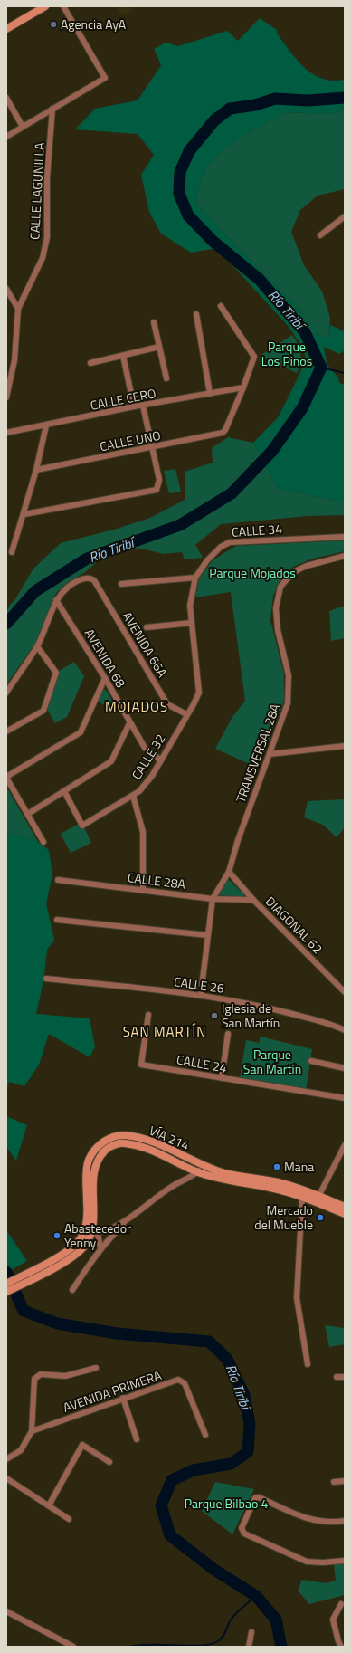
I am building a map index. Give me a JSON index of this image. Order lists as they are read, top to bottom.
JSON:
{
  "streets": {
    "main road": ["VÍA 214"],
    "street": [
      "CALLE LAGUNILLA",
      "CALLE CERO",
      "CALLE UNO",
      "CALLE 34",
      "AVENIDA 66A",
      "AVENIDA 68",
      "TRANSVERSAL 28A",
      "CALLE 32",
      "CALLE 28A",
      "DIAGONAL 62",
      "CALLE 26",
      "CALLE 24",
      "AVENIDA PRIMERA"
    ]
  },
  "crossings": [
    ["CALLE CERO", "CALLE UNO"],
    ["CALLE 34", "CALLE 32"],
    ["AVENIDA 66A", "AVENIDA 68"],
    ["AVENIDA 66A", "CALLE 32"],
    ["AVENIDA 68", "CALLE 32"],
    ["TRANSVERSAL 28A", "CALLE 28A"],
    ["TRANSVERSAL 28A", "DIAGONAL 62"],
    ["CALLE 28A", "DIAGONAL 62"]
  ],
  "districts": ["MOJADOS", "SAN MARTÍN"],
  "water": ["Río Tiribí"],
  "parks": [
    "Parque Los Pinos",
    "Parque Mojados",
    "Parque San Martín",
    "Parque Bilbao 4"
  ],
  "places": [
    "Agencia AyA",
    "Iglesia de San Martín",
    "Mana",
    "Mercado del Mueble",
    "Abastecedor Yenny"
  ]
}
